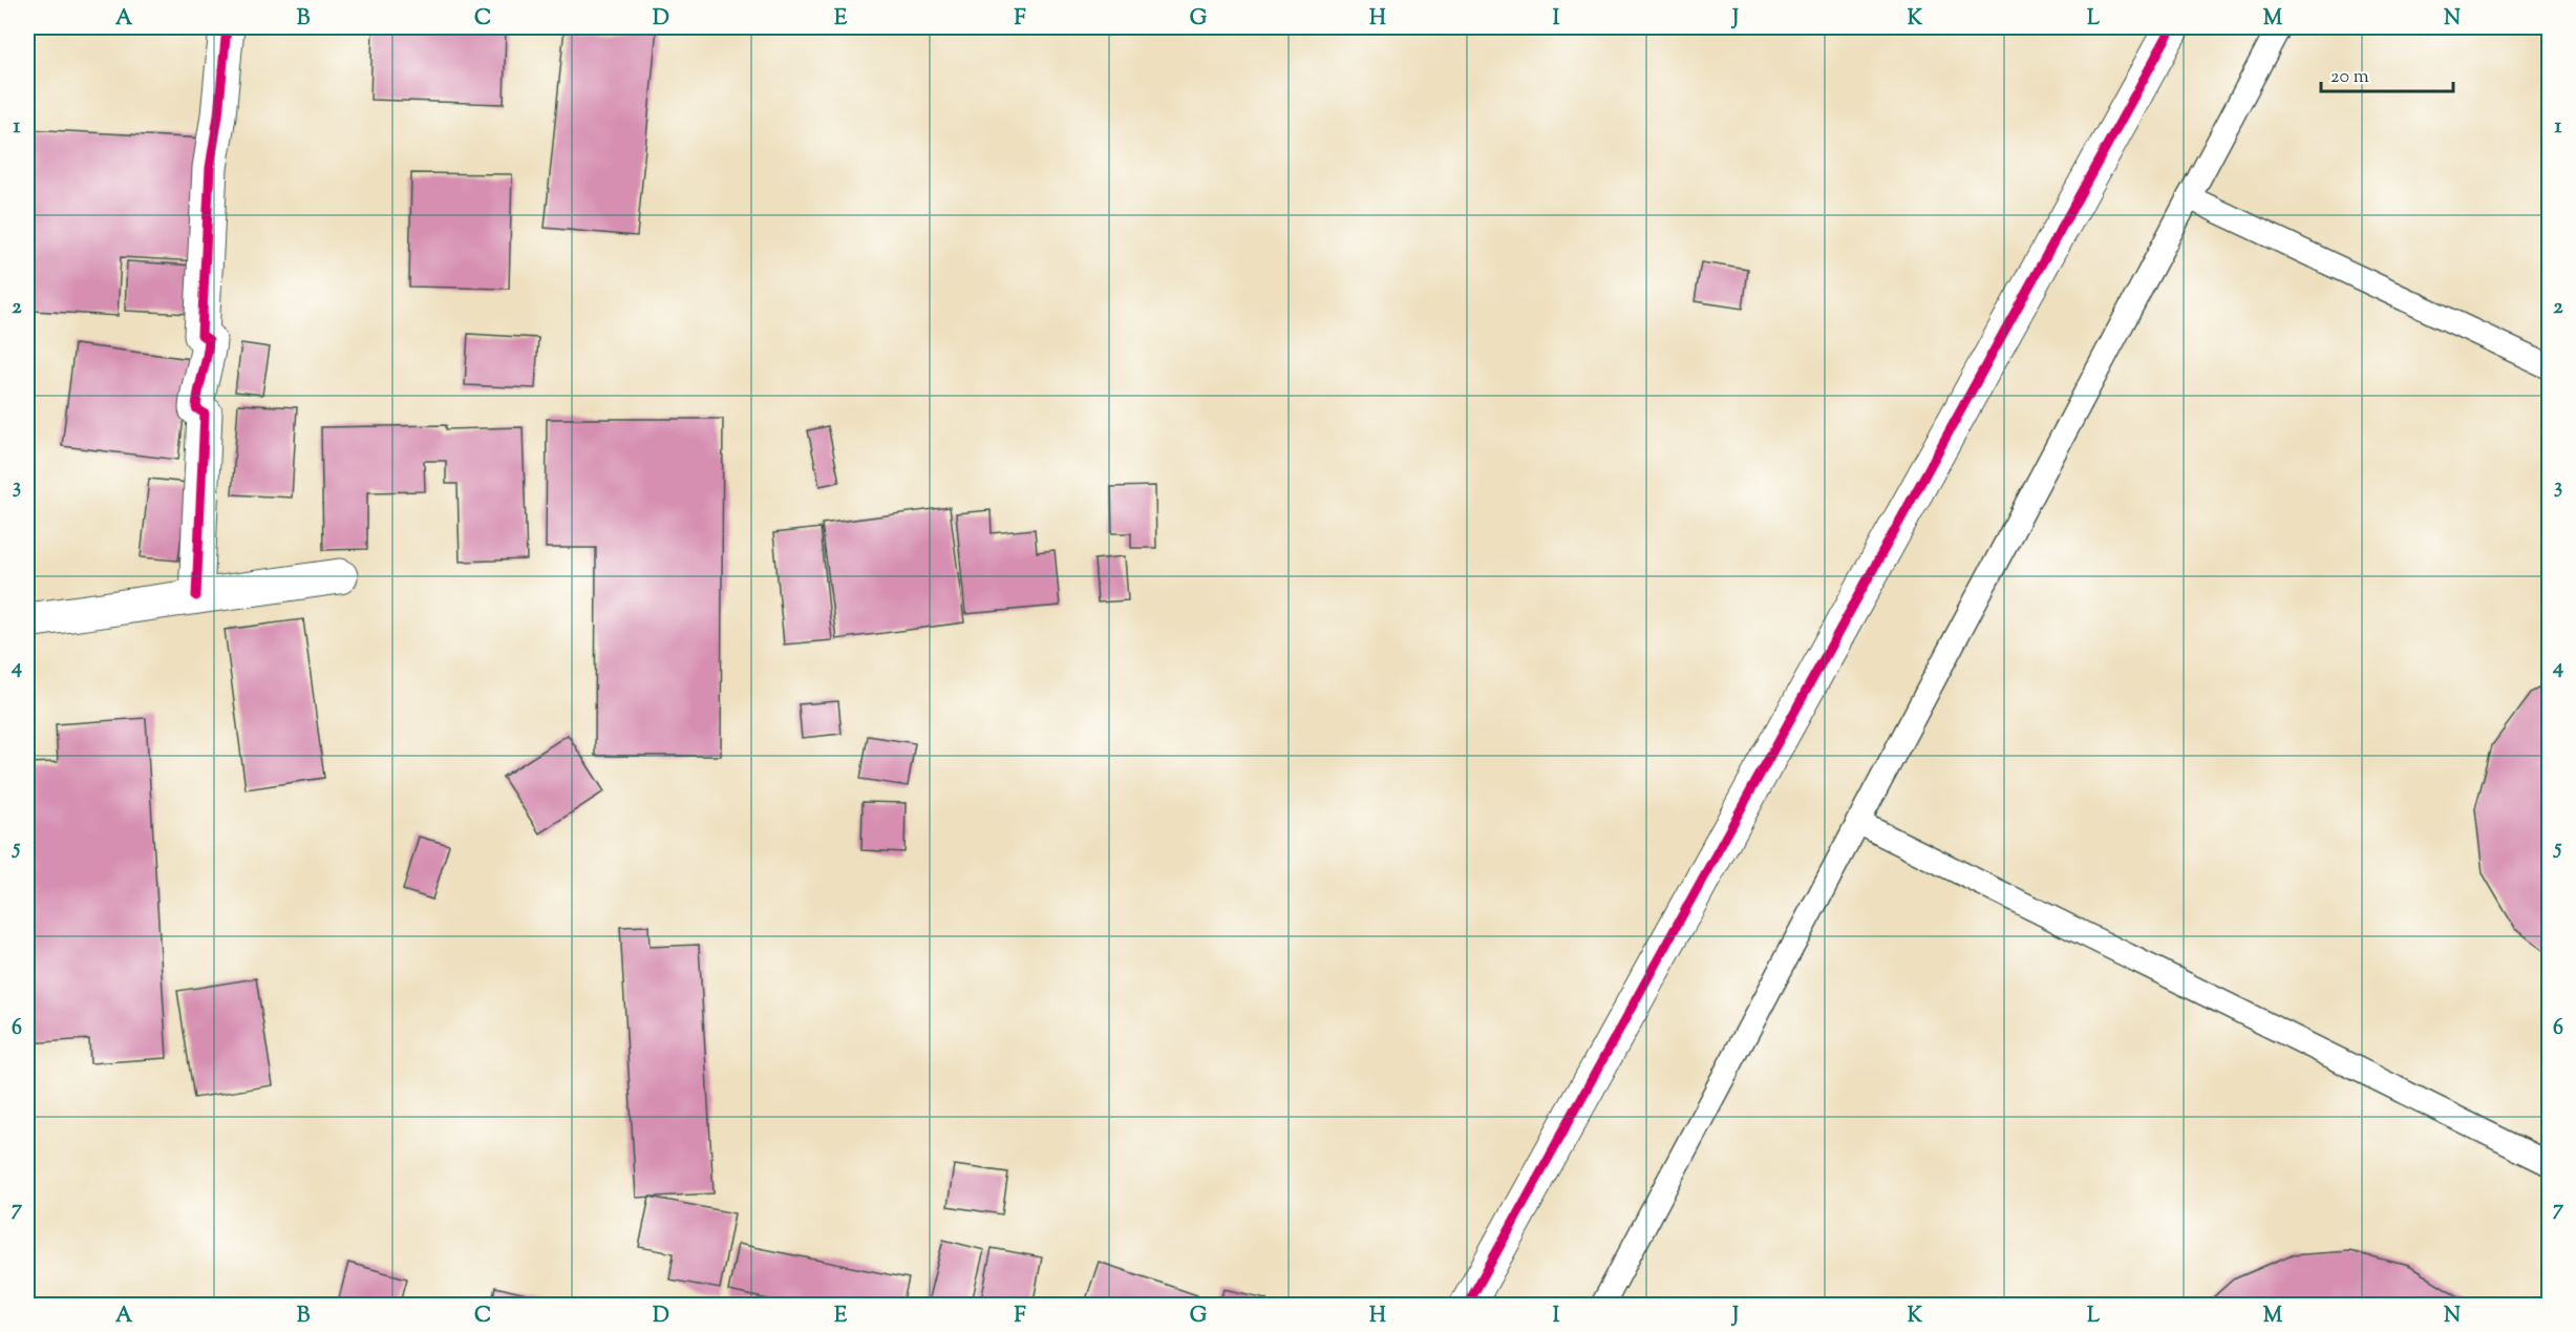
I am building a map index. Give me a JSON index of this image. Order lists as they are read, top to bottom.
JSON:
{
  "scale_bar": "20 m",
  "grid": {
    "columns": [
      "A",
      "B",
      "C",
      "D",
      "E",
      "F",
      "G",
      "H",
      "I",
      "J",
      "K",
      "L",
      "M",
      "N"
    ],
    "rows": [
      "1",
      "2",
      "3",
      "4",
      "5",
      "6",
      "7"
    ]
  }
}
